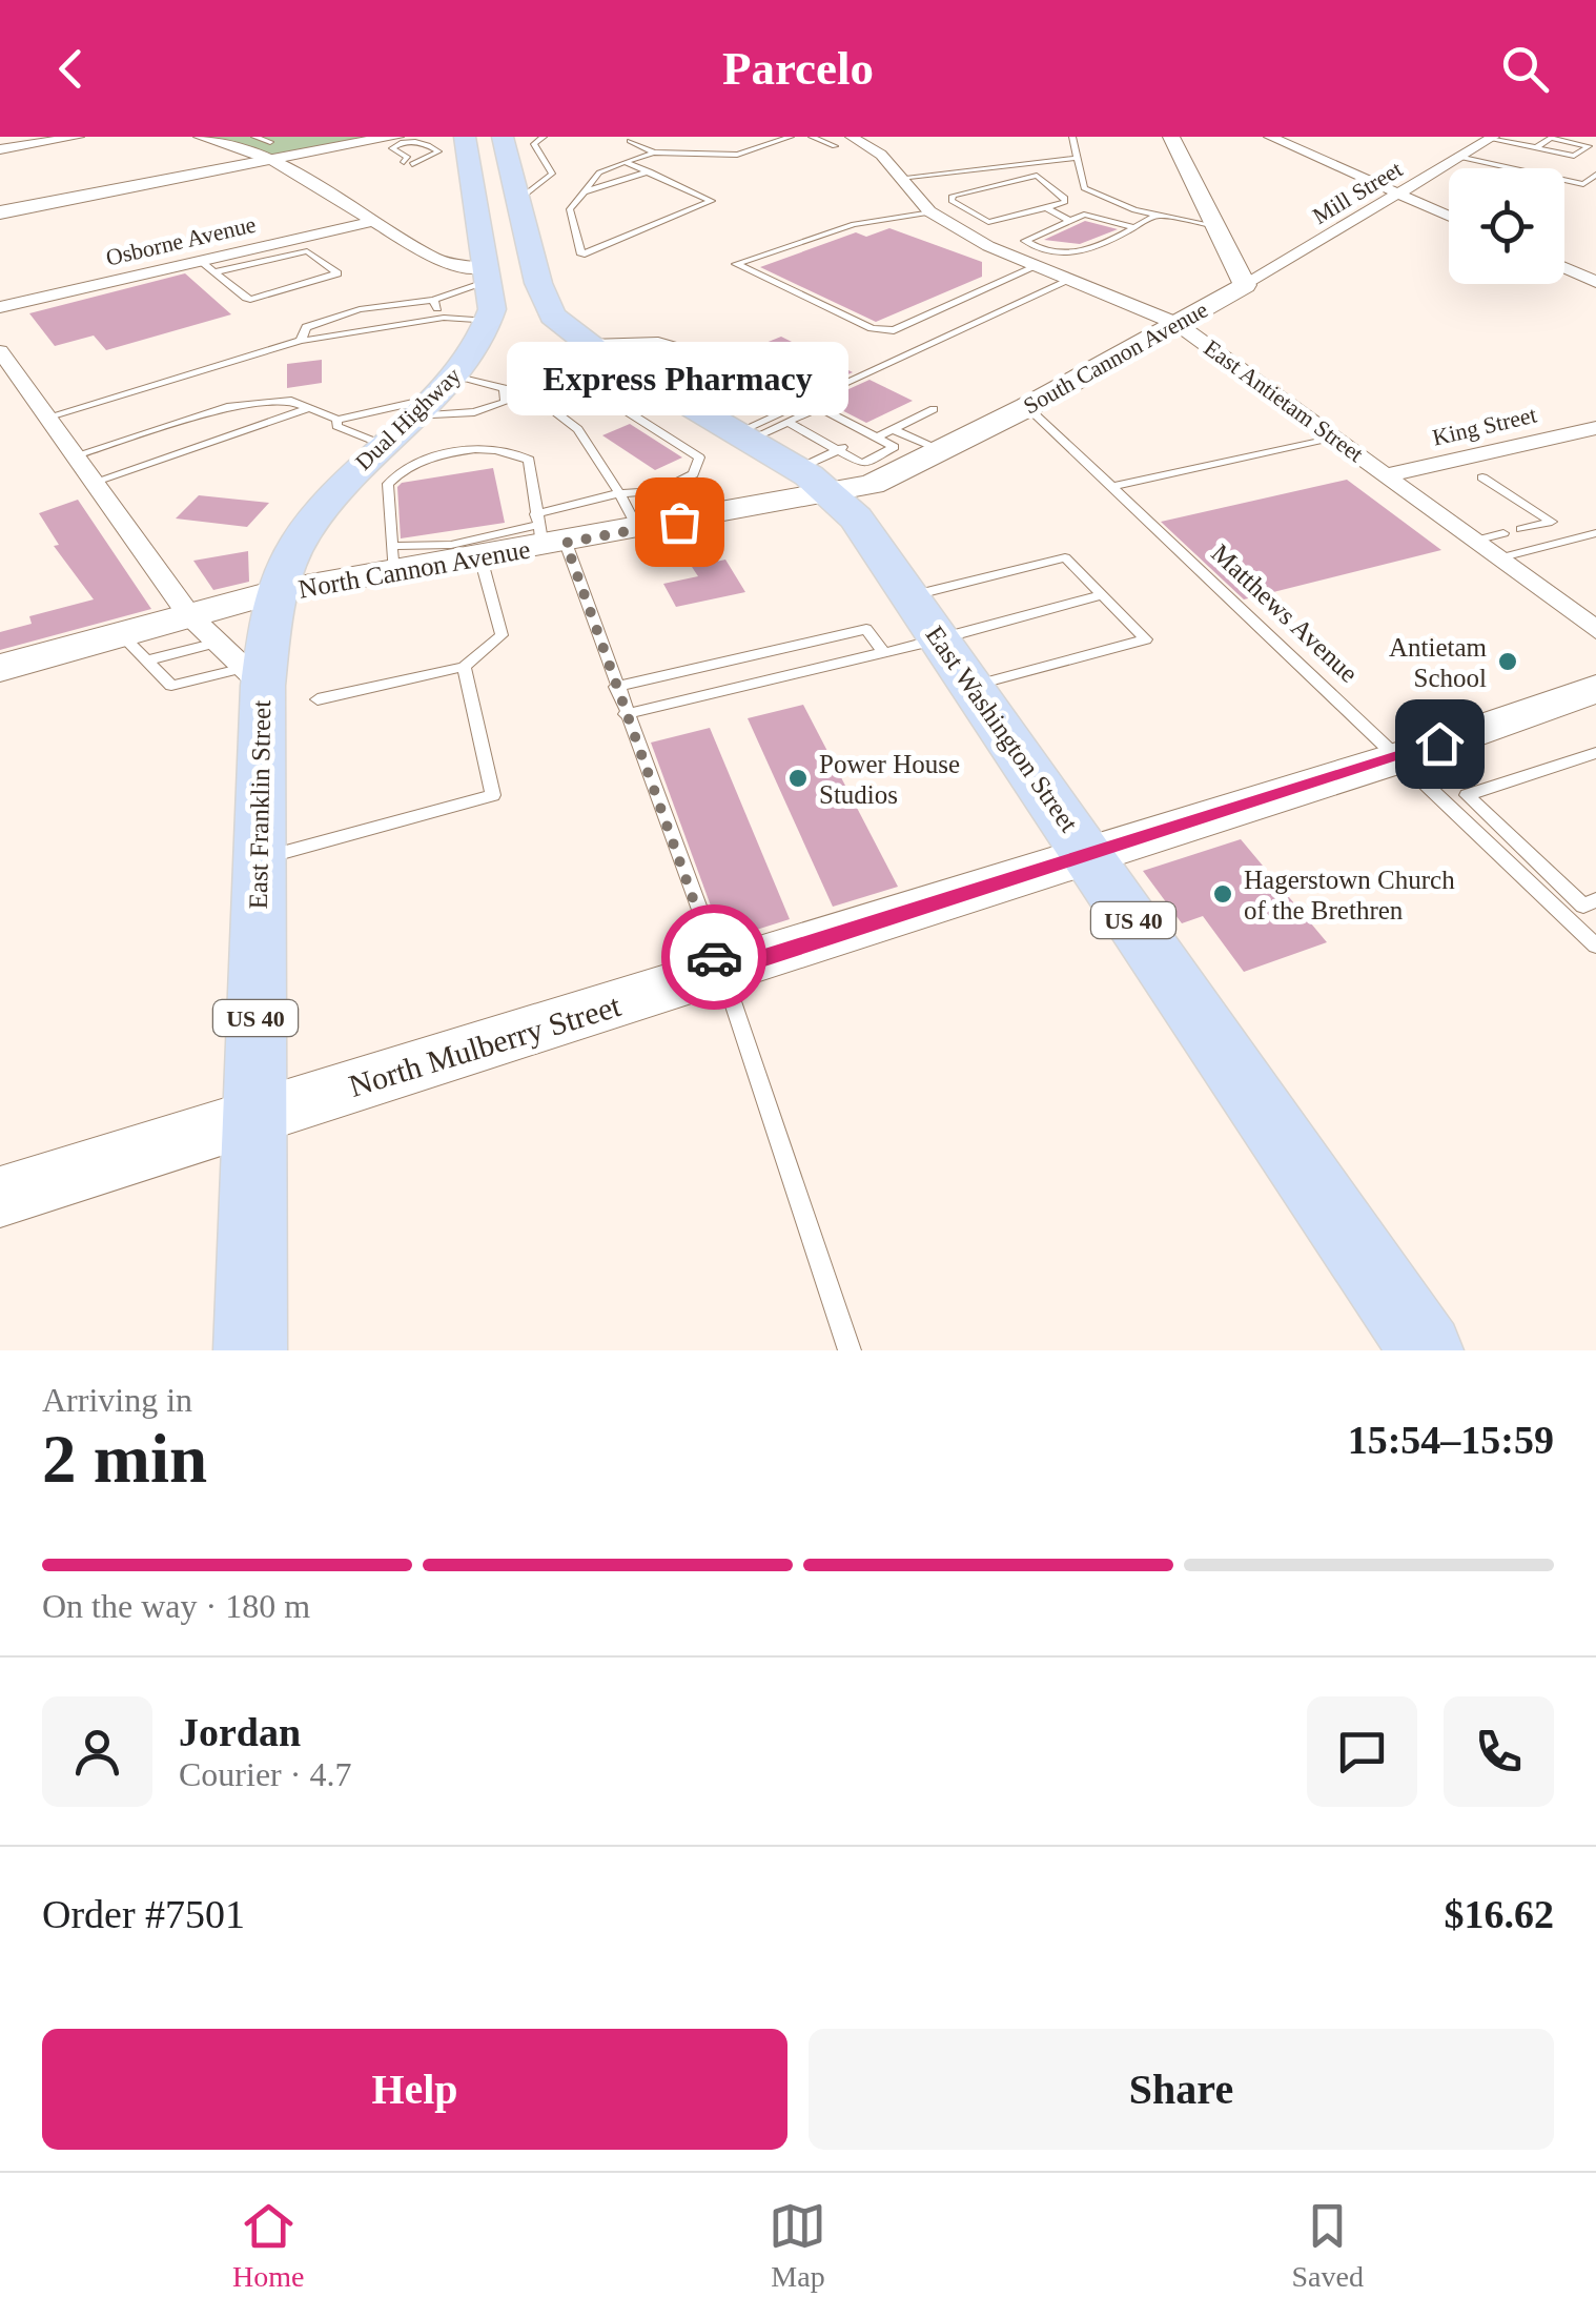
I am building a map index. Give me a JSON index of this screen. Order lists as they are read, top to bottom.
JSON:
{
  "streets": {
    "main road": [
      "Dual Highway",
      "East Washington Street",
      "East Franklin Street",
      "US 40"
    ],
    "street": [
      "Mill Street",
      "Osborne Avenue",
      "South Cannon Avenue",
      "East Antietam Street",
      "King Street",
      "North Cannon Avenue",
      "North Mulberry Street"
    ],
    "lane": ["Matthews Avenue"]
  },
  "crossings": [
    ["Mill Street", "South Cannon Avenue"],
    ["South Cannon Avenue", "East Antietam Street"],
    ["South Cannon Avenue", "North Cannon Avenue"],
    ["South Cannon Avenue", "Matthews Avenue"],
    ["South Cannon Avenue", "East Washington Street"],
    ["East Antietam Street", "King Street"],
    ["Dual Highway", "North Cannon Avenue"],
    ["Dual Highway", "East Franklin Street"],
    ["North Cannon Avenue", "East Washington Street"],
    ["North Cannon Avenue", "East Franklin Street"],
    ["Matthews Avenue", "North Mulberry Street"],
    ["East Washington Street", "US 40"],
    ["East Washington Street", "North Mulberry Street"],
    ["East Franklin Street", "North Mulberry Street"]
  ],
  "places": [
    "Express Pharmacy",
    "Antietam School",
    "Power House Studios",
    "Hagerstown Church of the Brethren"
  ],
  "page": {
    "header": "Parcelo",
    "bubble": "Express Pharmacy",
    "heading": ["2 min", "Arriving in", "15:54–15:59"],
    "panel": [
      "Jordan",
      "Courier · 4.7",
      "Order #7501",
      "$16.62"
    ],
    "bar": "On the way · 180 m",
    "buttons": ["Help", "Share"],
    "tabs": ["Home", "Map", "Saved"]
  }
}
